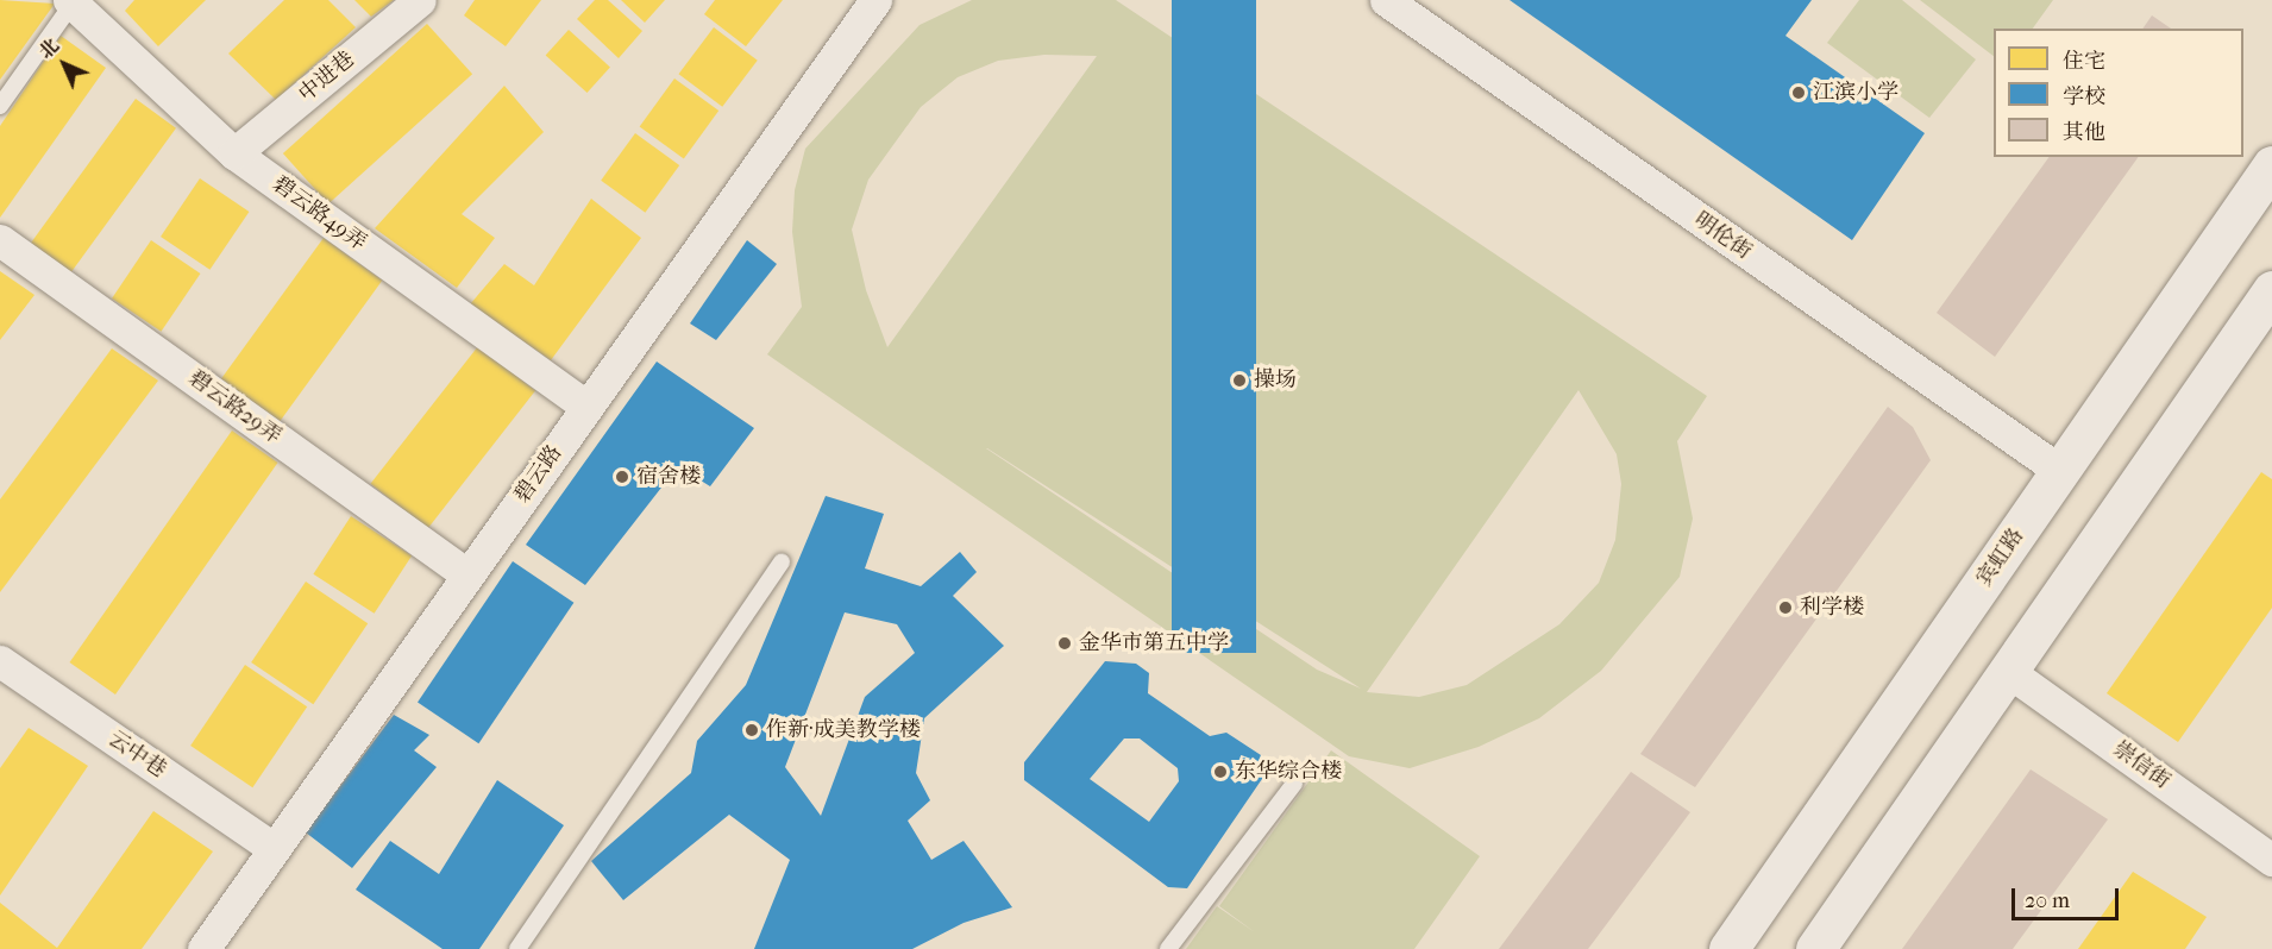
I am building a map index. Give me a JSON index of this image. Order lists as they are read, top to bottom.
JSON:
{
  "streets": {
    "main road": ["宾虹路"],
    "street": [
      "中进巷",
      "碧云路49弄",
      "明伦街",
      "碧云路29弄",
      "碧云路",
      "云中巷",
      "崇信街"
    ]
  },
  "crossings": [
    ["中进巷", "碧云路49弄"],
    ["碧云路49弄", "碧云路"],
    ["明伦街", "宾虹路"],
    ["碧云路29弄", "碧云路"],
    ["碧云路", "云中巷"]
  ],
  "places": [
    "江滨小学",
    "操场",
    "宿舍楼",
    "利学楼",
    "金华市第五中学",
    "作新·成美教学楼",
    "东华综合楼"
  ],
  "legend": ["住宅", "学校", "其他"],
  "scale_bar": "20 m",
  "north": "top left"
}
